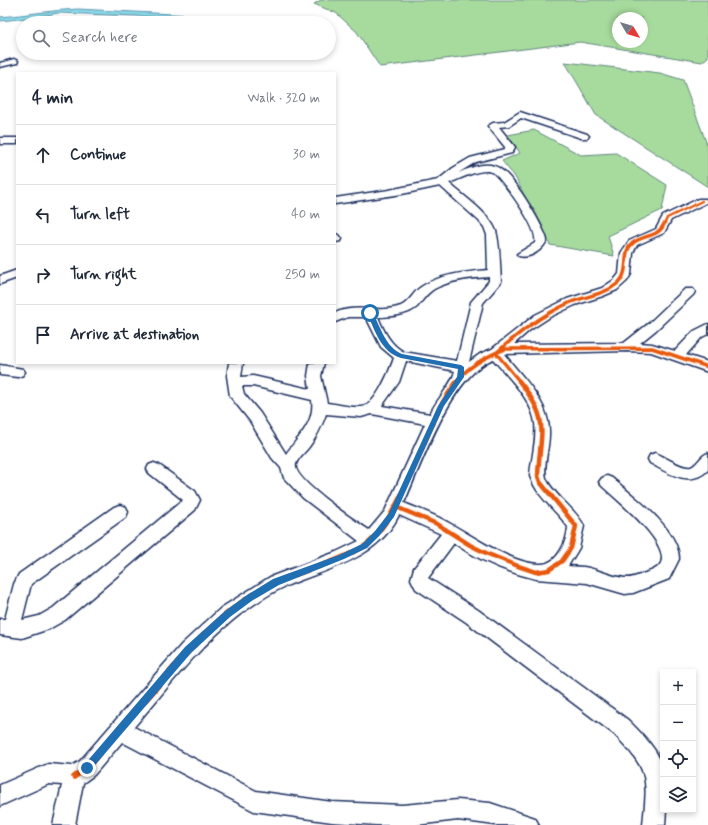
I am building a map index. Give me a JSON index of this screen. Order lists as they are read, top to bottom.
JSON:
{
  "north": "bottom right",
  "page": {
    "search": "Search here",
    "heading": ["4 min", "Walk · 320 m"],
    "list": [
      ["Continue", "30 m"],
      ["Turn left", "40 m"],
      ["Turn right", "250 m"],
      "Arrive at destination"
    ],
    "map_buttons": ["+", "−"]
  }
}
